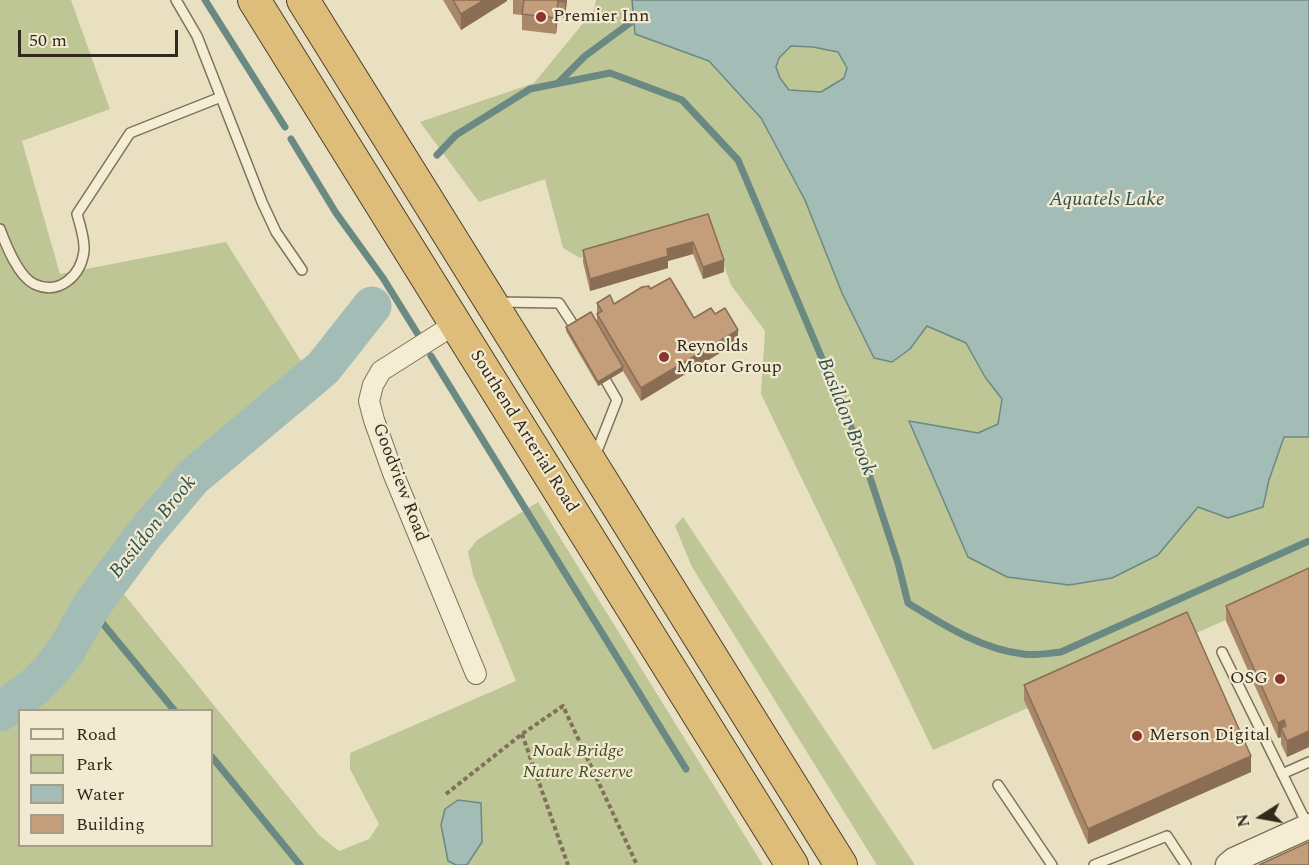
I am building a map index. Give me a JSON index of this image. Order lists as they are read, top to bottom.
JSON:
{
  "streets": {
    "highway": ["Southend Arterial Road"],
    "street": ["Goodview Road"]
  },
  "crossings": [
    ["Southend Arterial Road", "Goodview Road"]
  ],
  "water": ["Aquatels Lake", "Basildon Brook"],
  "parks": ["Noak Bridge Nature Reserve"],
  "places": [
    "Premier Inn",
    "Reynolds Motor Group",
    "OSG",
    "Merson Digital"
  ],
  "legend": [
    "Road",
    "Park",
    "Water",
    "Building"
  ],
  "scale_bar": "50 m",
  "north": "left"
}
